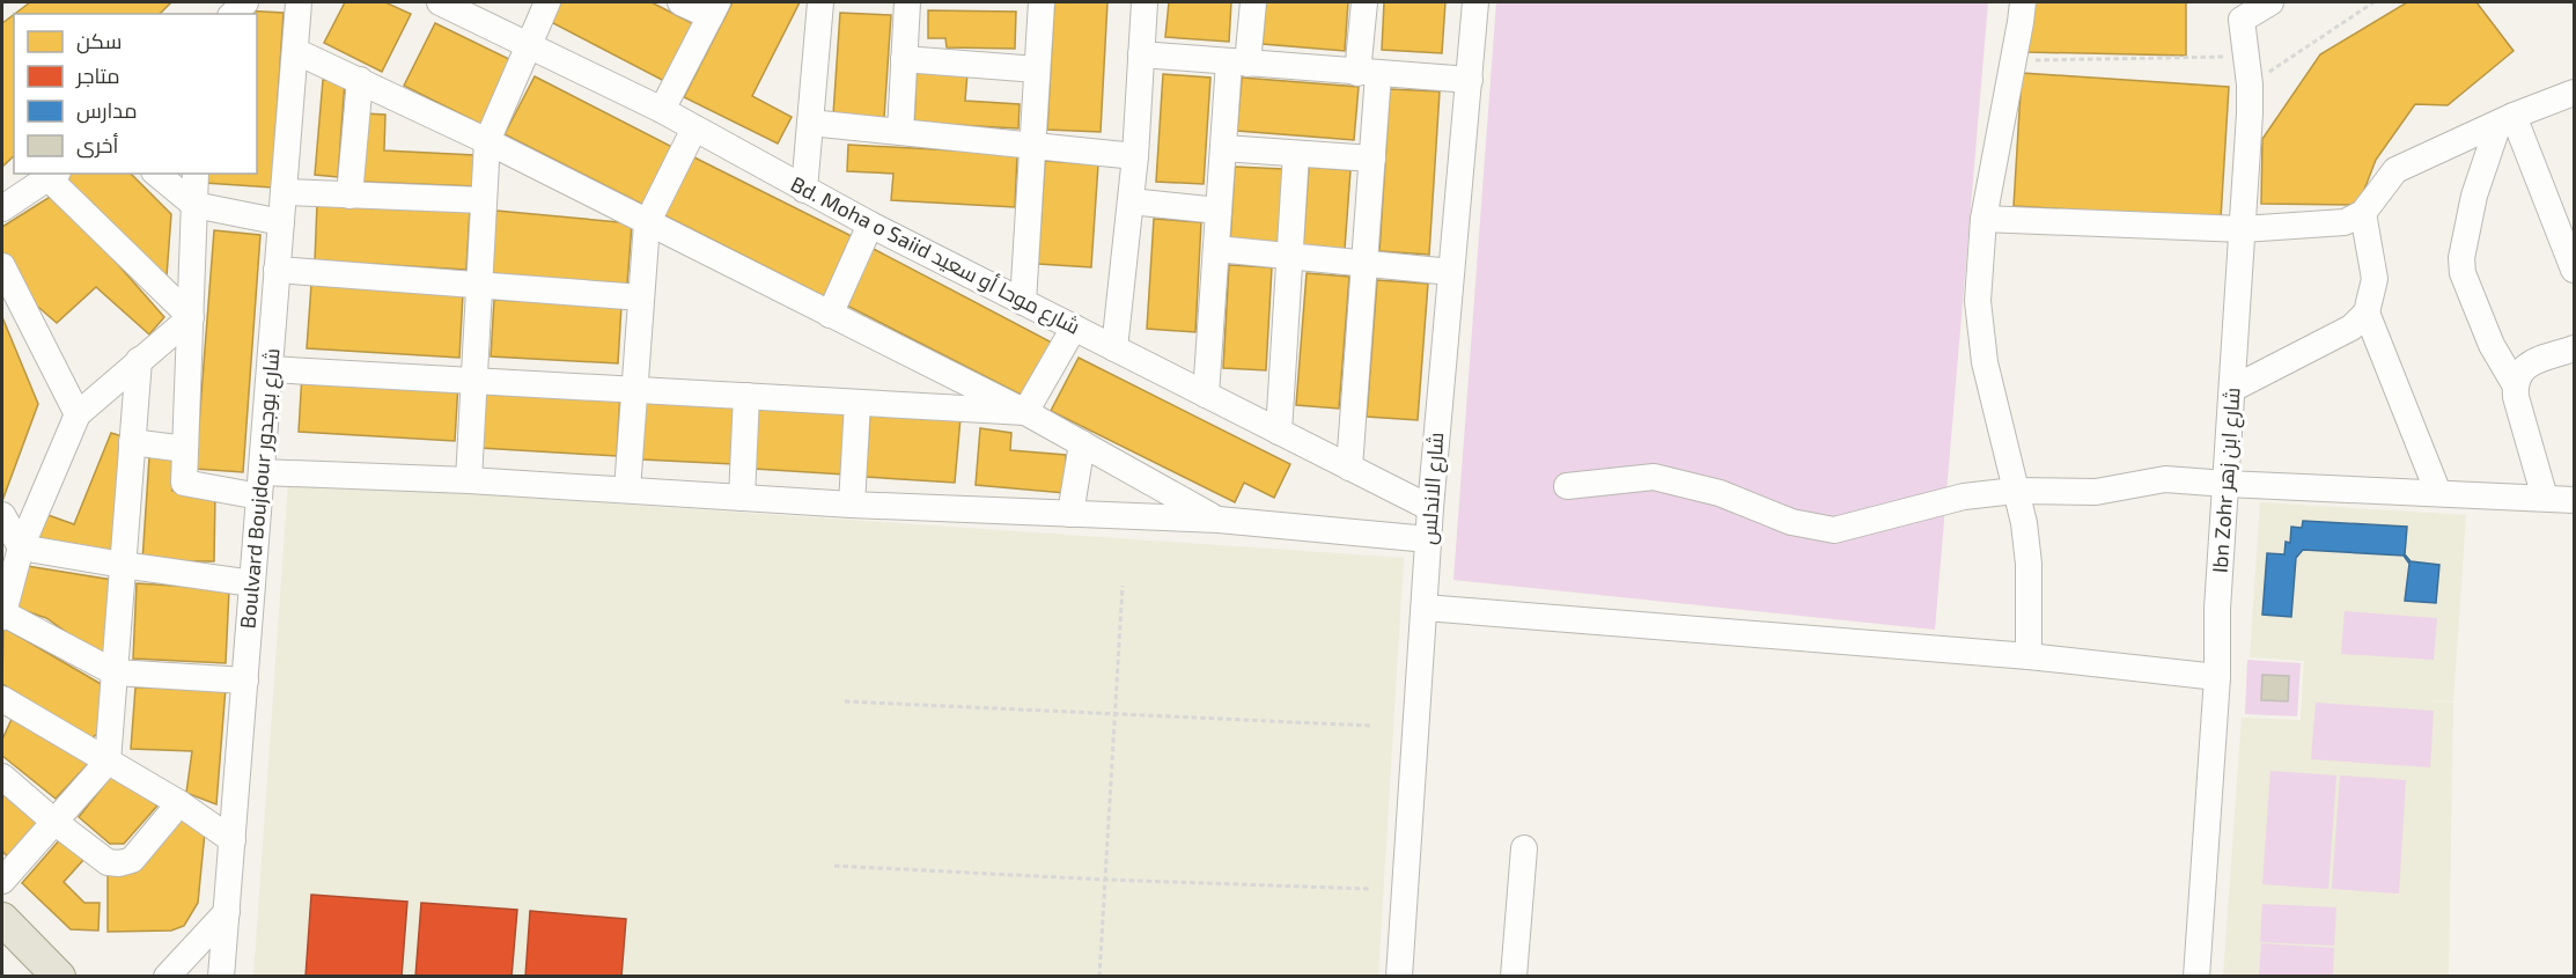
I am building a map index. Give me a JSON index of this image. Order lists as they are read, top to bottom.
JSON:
{
  "streets": {
    "street": [
      "Bd. Moha o Saiid شارع موحا أو سعيد",
      "Ibn Zohr شارع ابن زهر",
      "Boulvard Boujdour شارع بوجدور",
      "شارع الاندلس"
    ]
  },
  "crossings": [
    ["Bd. Moha o Saiid شارع موحا أو سعيد", "شارع الاندلس"]
  ],
  "legend": [
    "سكن",
    "متاجر",
    "مدارس",
    "أخرى"
  ]
}
